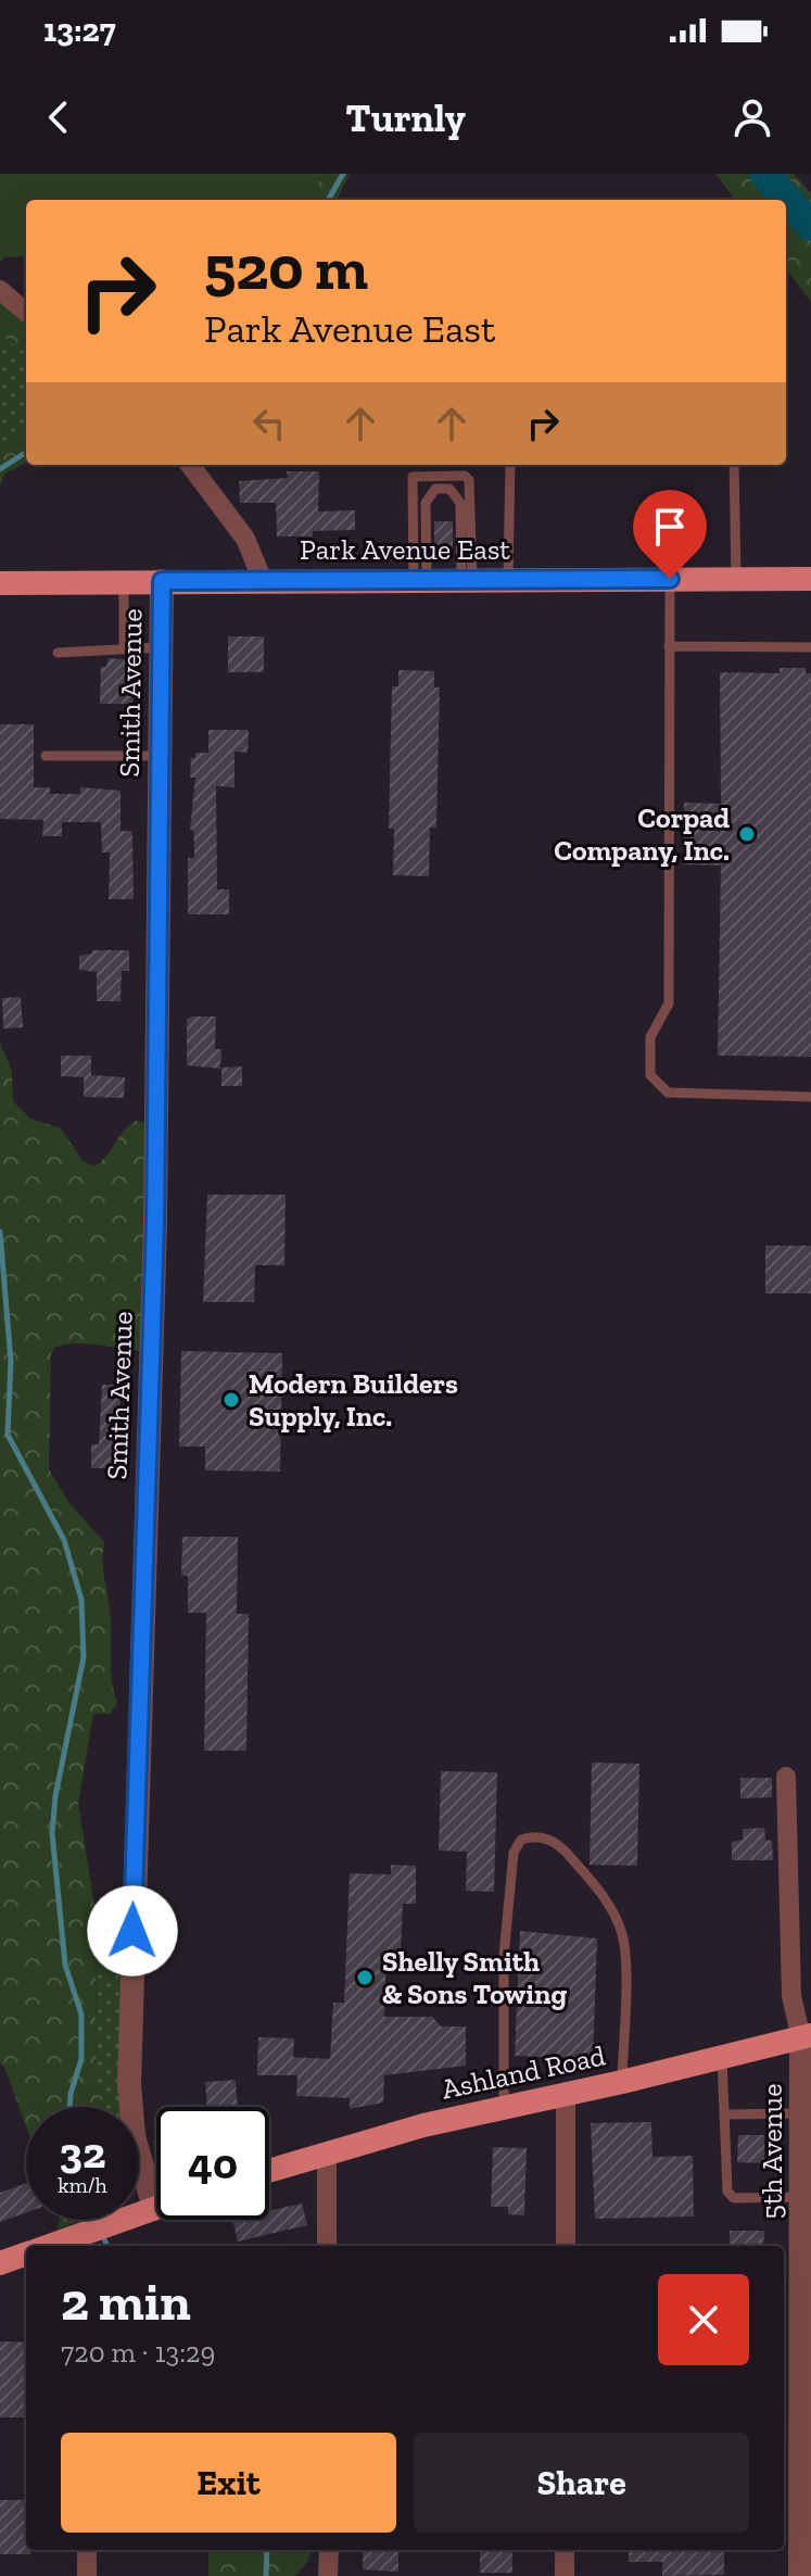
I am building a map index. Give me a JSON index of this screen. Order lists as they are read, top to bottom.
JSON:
{
  "streets": {
    "main road": ["Park Avenue East", "Ashland Road"],
    "street": ["Smith Avenue", "5th Avenue"]
  },
  "crossings": [
    ["Park Avenue East", "Smith Avenue"],
    ["Ashland Road", "5th Avenue"]
  ],
  "places": ["Corpad Company, Inc.", "Modern Builders Supply, Inc.", "Shelly Smith & Sons Towing"],
  "page": {
    "status": "13:27",
    "header": "Turnly",
    "turn": ["520 m", "Park Avenue East"],
    "speed": "32 km/h",
    "limit": "40",
    "heading": ["2 min", "720 m · 13:29"],
    "buttons": ["Exit", "Share"]
  }
}
